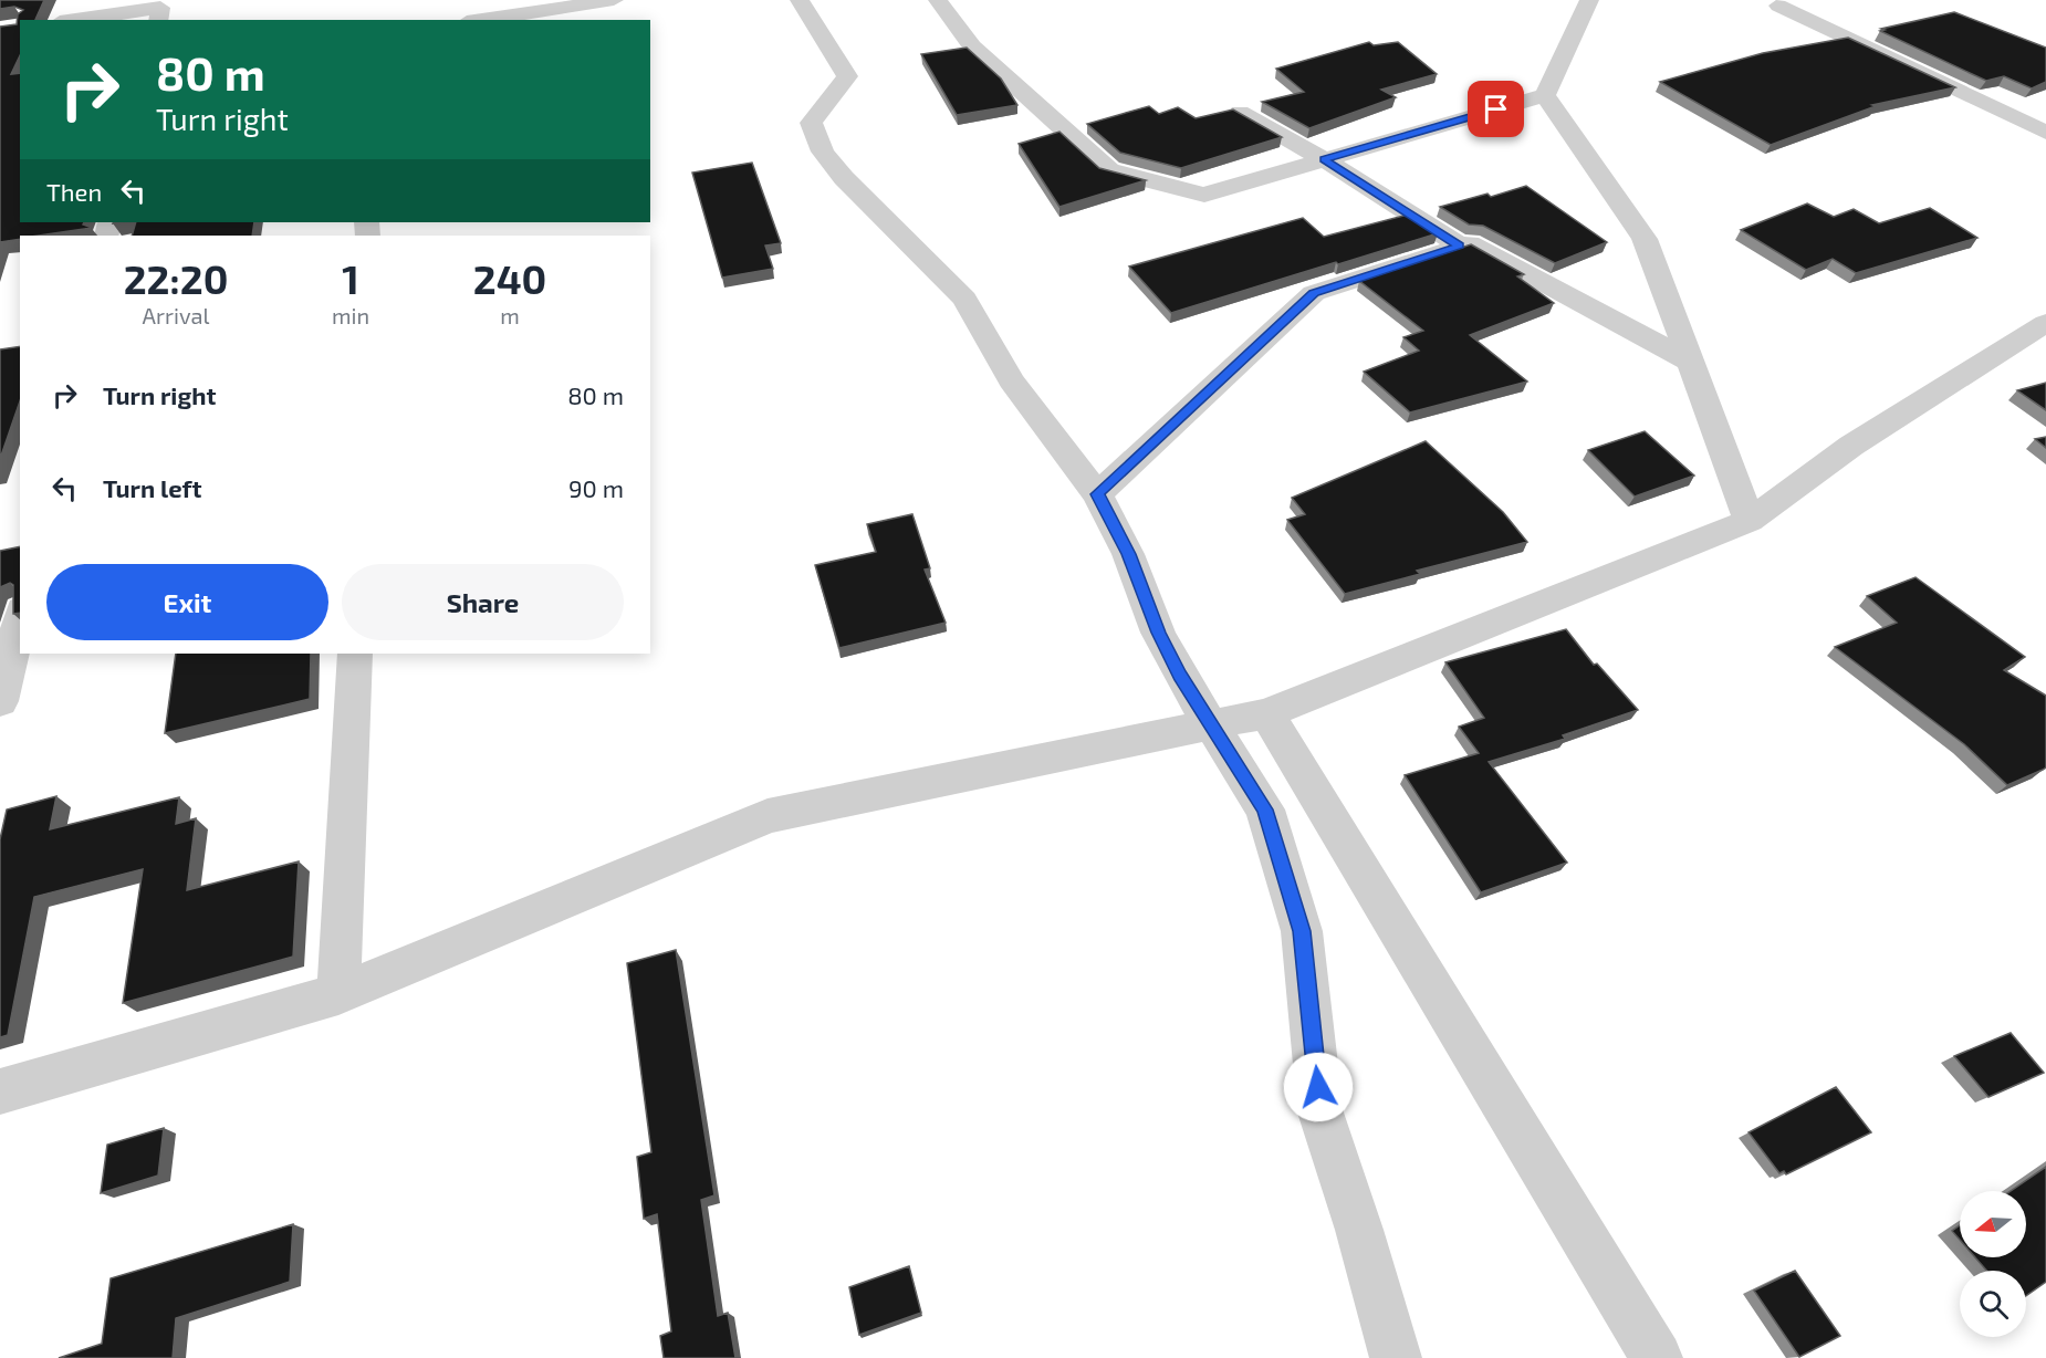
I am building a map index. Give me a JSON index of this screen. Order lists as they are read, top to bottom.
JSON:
{
  "north": "left",
  "page": {
    "turn": ["80 m", "Turn right"],
    "then": "Then",
    "eta": [
      "22:20",
      "Arrival",
      "1",
      "min",
      "240",
      "m"
    ],
    "list": [
      {
        "name": "Turn right",
        "value": "80 m"
      },
      {
        "name": "Turn left",
        "value": "90 m"
      }
    ],
    "buttons": ["Exit", "Share"]
  }
}
